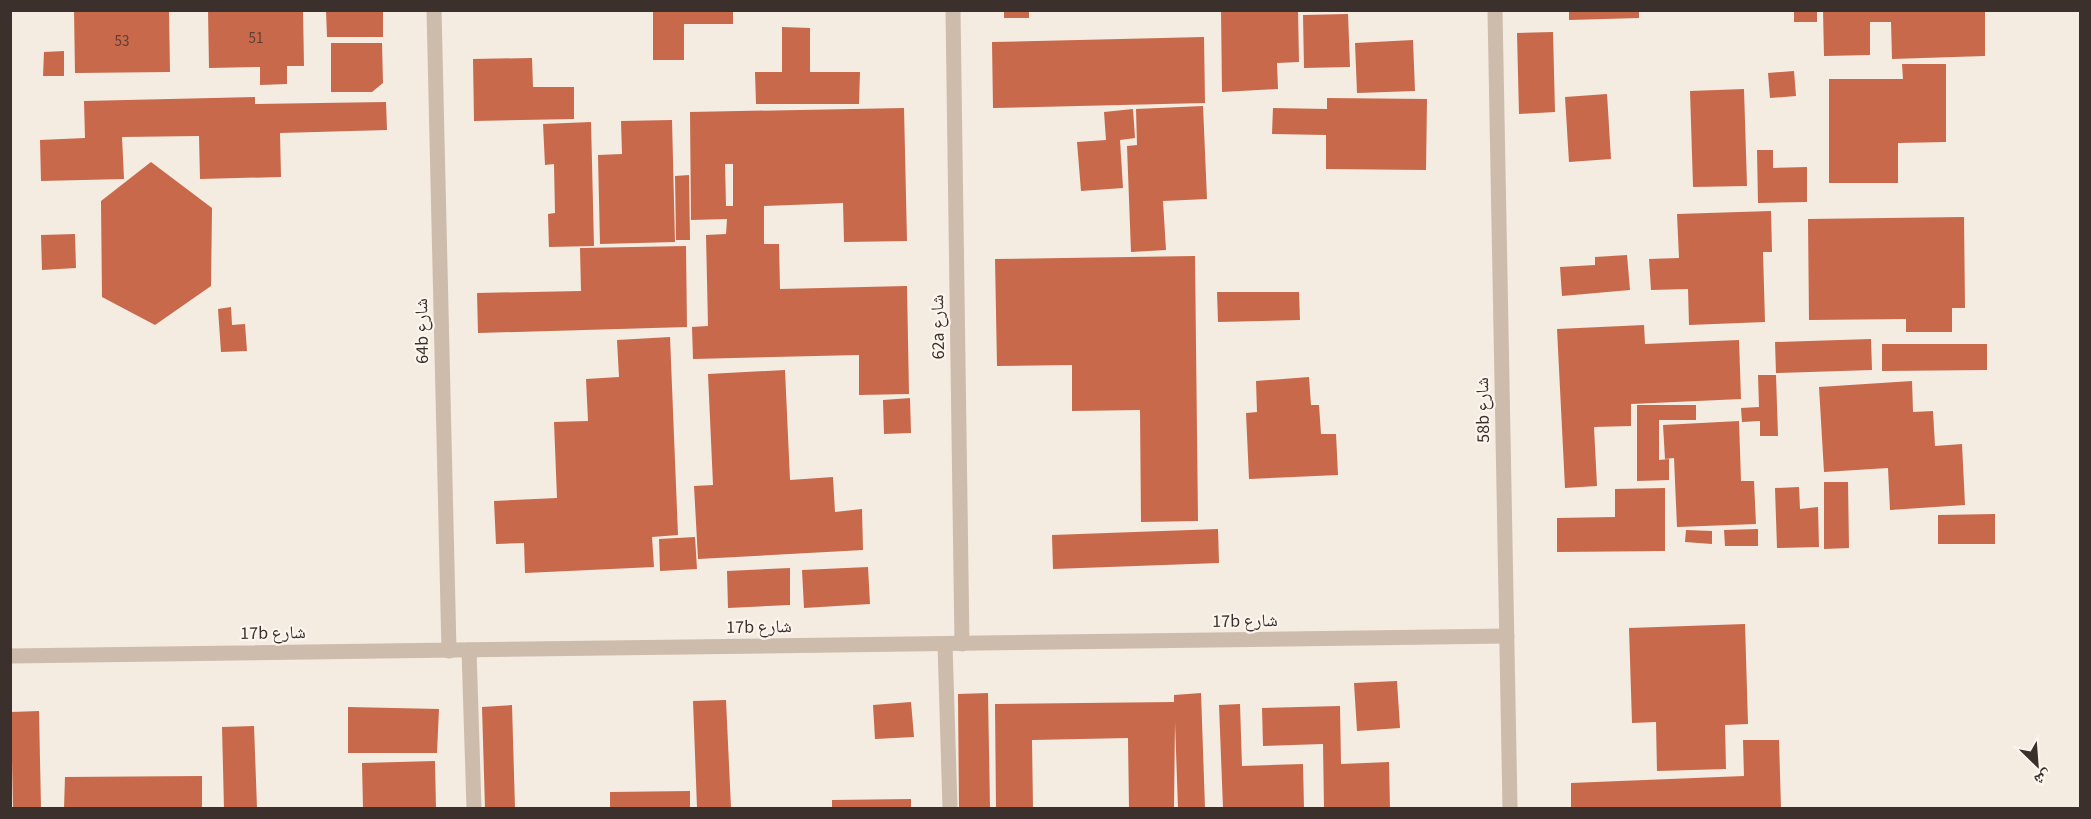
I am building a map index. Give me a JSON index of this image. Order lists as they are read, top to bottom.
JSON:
{
  "streets": {
    "street": [
      "62a شارع",
      "64b شارع",
      "58b شارع",
      "17b شارع"
    ]
  },
  "crossings": [
    ["62a شارع", "17b شارع"],
    ["64b شارع", "17b شارع"],
    ["58b شارع", "17b شارع"]
  ],
  "house_numbers": ["51", "53"],
  "north": "bottom right"
}
